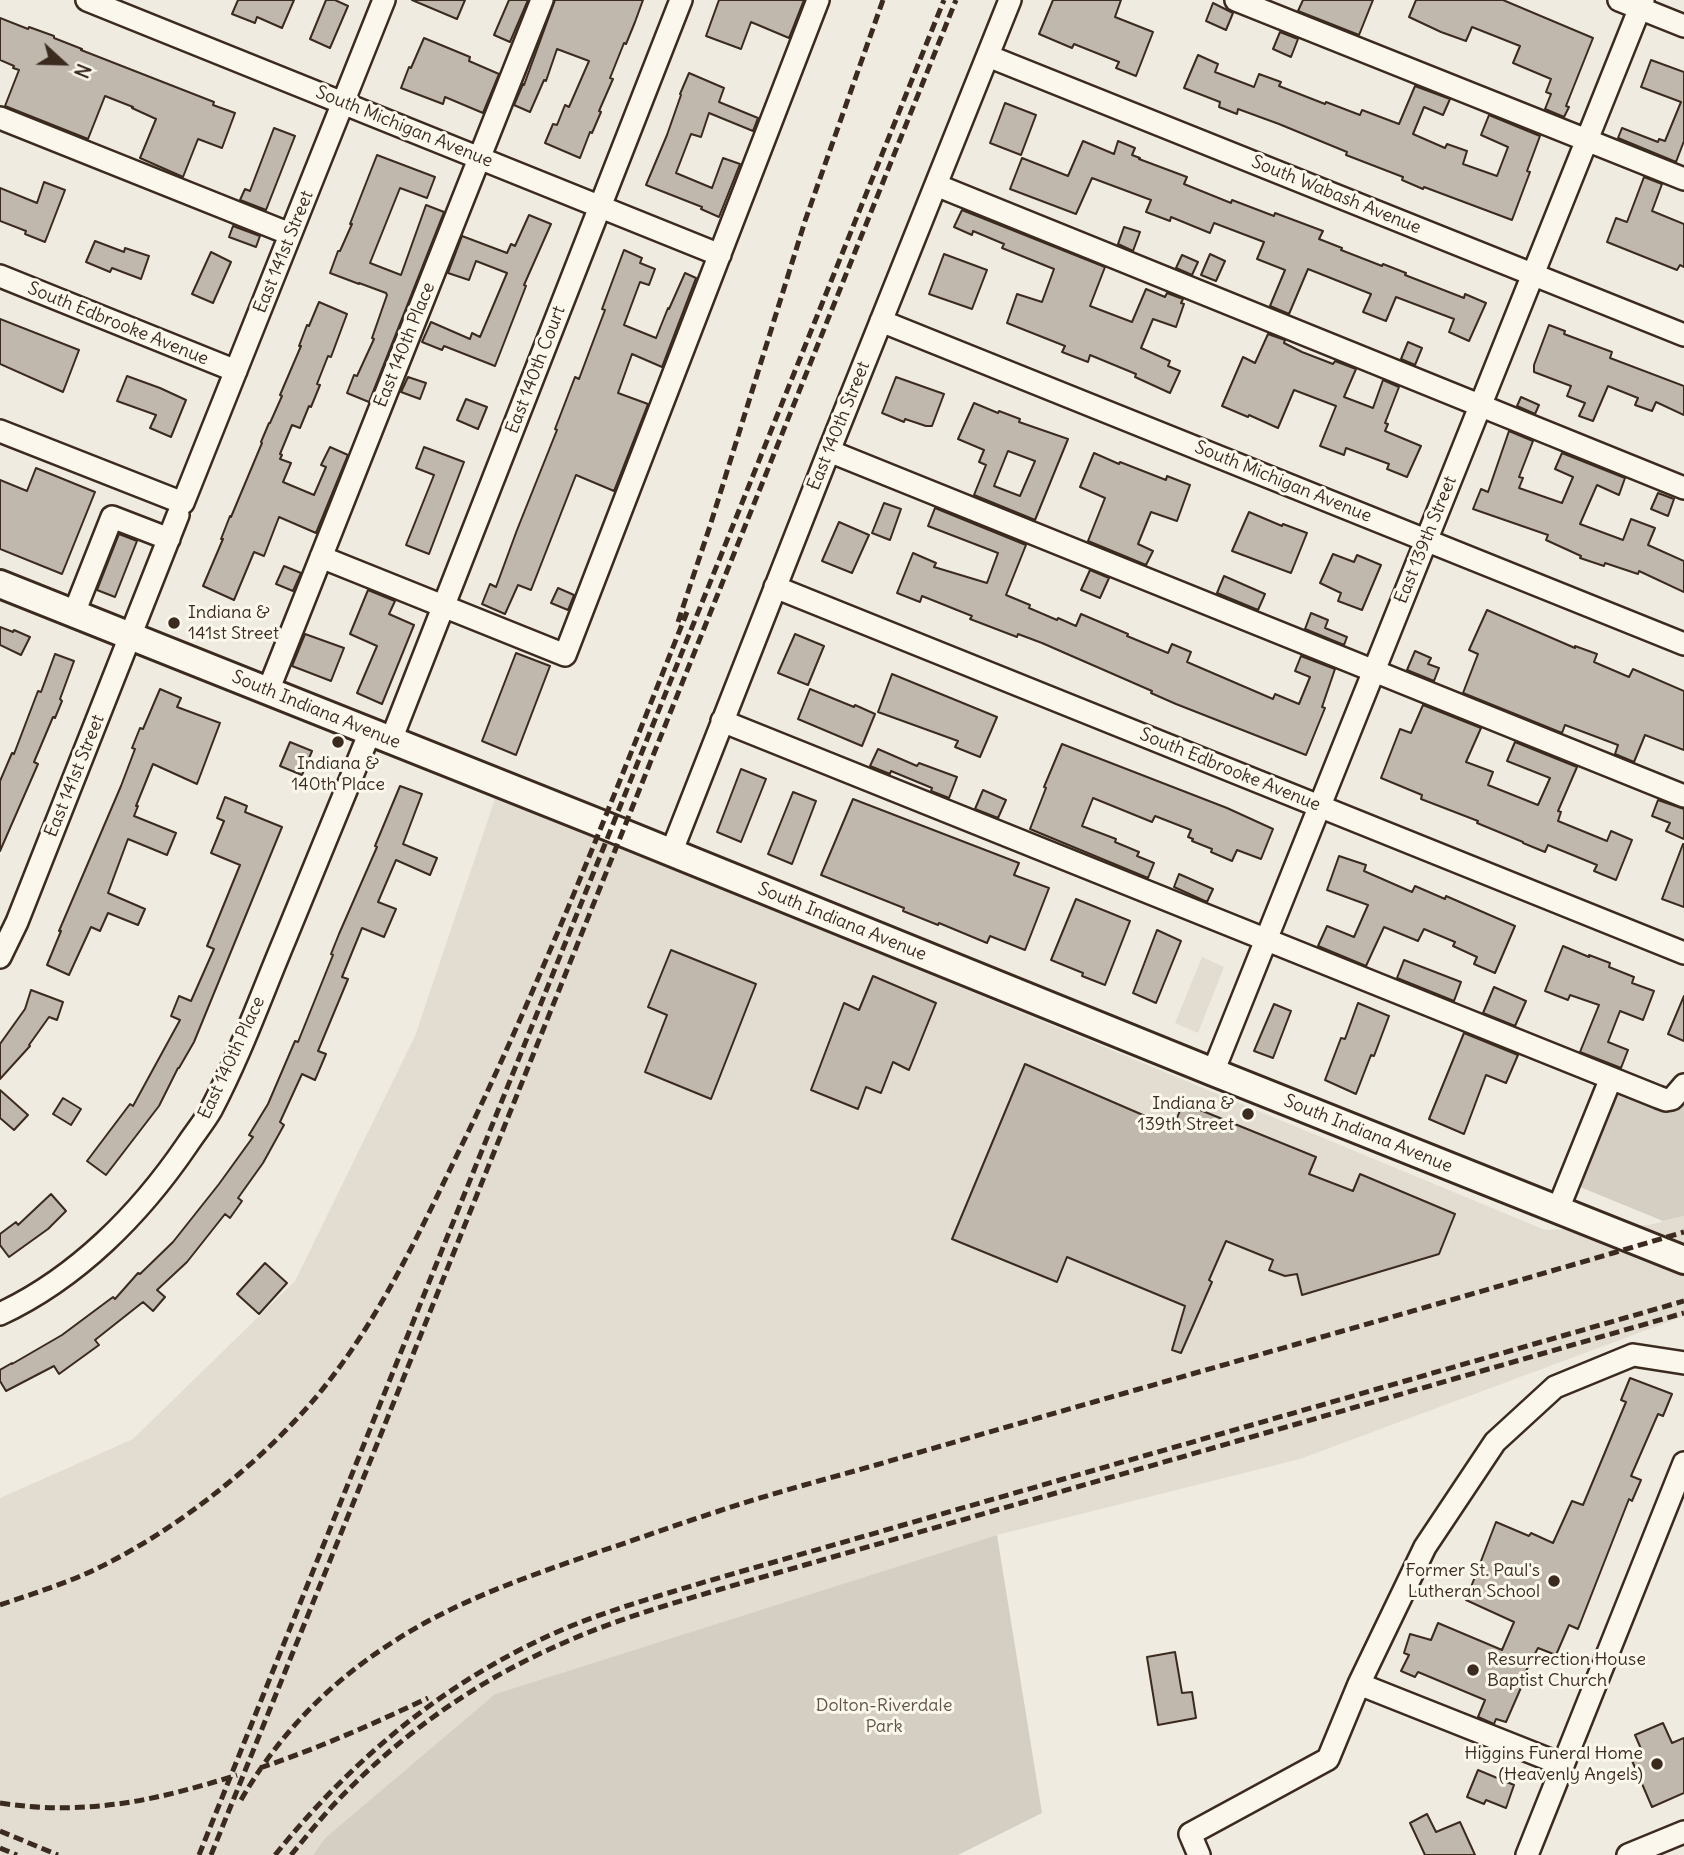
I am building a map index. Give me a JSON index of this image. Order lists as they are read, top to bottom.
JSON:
{
  "streets": {
    "main road": ["South Indiana Avenue"],
    "street": [
      "South Michigan Avenue",
      "South Wabash Avenue",
      "East 141st Street",
      "South Edbrooke Avenue",
      "East 140th Place",
      "East 140th Court",
      "East 140th Street",
      "East 139th Street"
    ]
  },
  "crossings": [
    ["South Michigan Avenue", "East 141st Street"],
    ["South Michigan Avenue", "East 140th Place"],
    ["South Michigan Avenue", "East 140th Court"],
    ["South Michigan Avenue", "East 140th Street"],
    ["South Michigan Avenue", "East 139th Street"],
    ["South Wabash Avenue", "East 140th Street"],
    ["South Wabash Avenue", "East 139th Street"],
    ["East 141st Street", "South Edbrooke Avenue"],
    ["East 141st Street", "South Indiana Avenue"],
    ["South Edbrooke Avenue", "East 140th Street"],
    ["South Edbrooke Avenue", "East 139th Street"],
    ["East 140th Place", "East 140th Court"],
    ["East 140th Place", "South Indiana Avenue"],
    ["East 140th Court", "South Indiana Avenue"],
    ["East 140th Street", "South Indiana Avenue"],
    ["East 139th Street", "South Indiana Avenue"]
  ],
  "parks": ["Dolton-Riverdale Park"],
  "places": [
    "Indiana & 141st Street",
    "Indiana & 140th Place",
    "Indiana & 139th Street",
    "Former St. Paul's Lutheran School",
    "Resurrection House Baptist Church",
    "Higgins Funeral Home (Heavenly Angels)"
  ],
  "north": "right"
}
